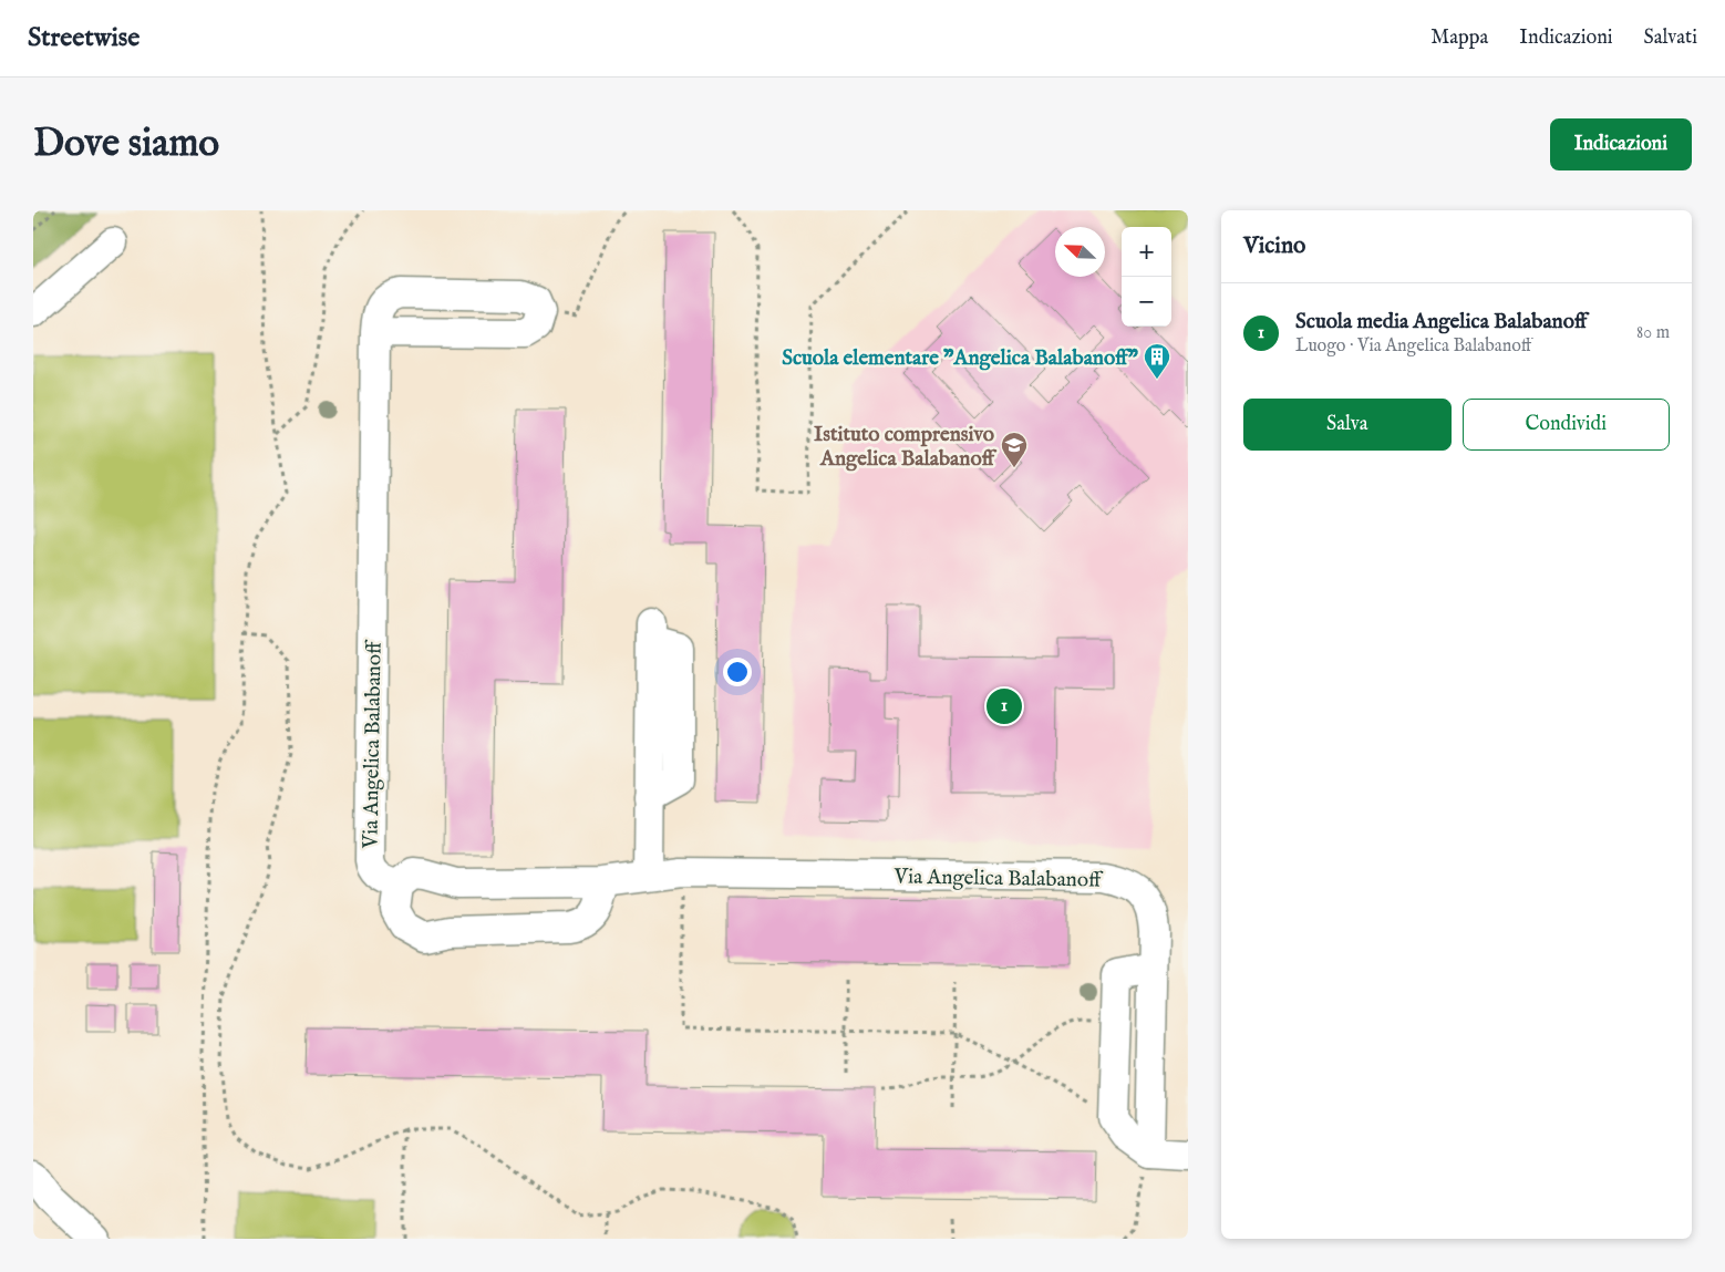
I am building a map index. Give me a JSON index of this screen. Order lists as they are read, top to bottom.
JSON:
{
  "streets": {
    "street": ["Via Angelica Balabanoff"]
  },
  "places": {
    "building": ["Scuola elementare \"Angelica Balabanoff\""],
    "school or university": ["Istituto comprensivo Angelica Balabanoff"]
  },
  "north": "top left",
  "page": {
    "header": "Streetwise",
    "nav": ["Mappa", "Indicazioni", "Salvati"],
    "buttons": [
      "Indicazioni",
      ["Salva", "Condividi"]
    ],
    "title": "Dove siamo",
    "heading": "Vicino",
    "map_buttons": ["+", "−"],
    "list": [
      {
        "mark": "1",
        "name": "Scuola media Angelica Balabanoff",
        "note": "Luogo · Via Angelica Balabanoff",
        "value": "80 m"
      }
    ],
    "pins": "1"
  }
}
